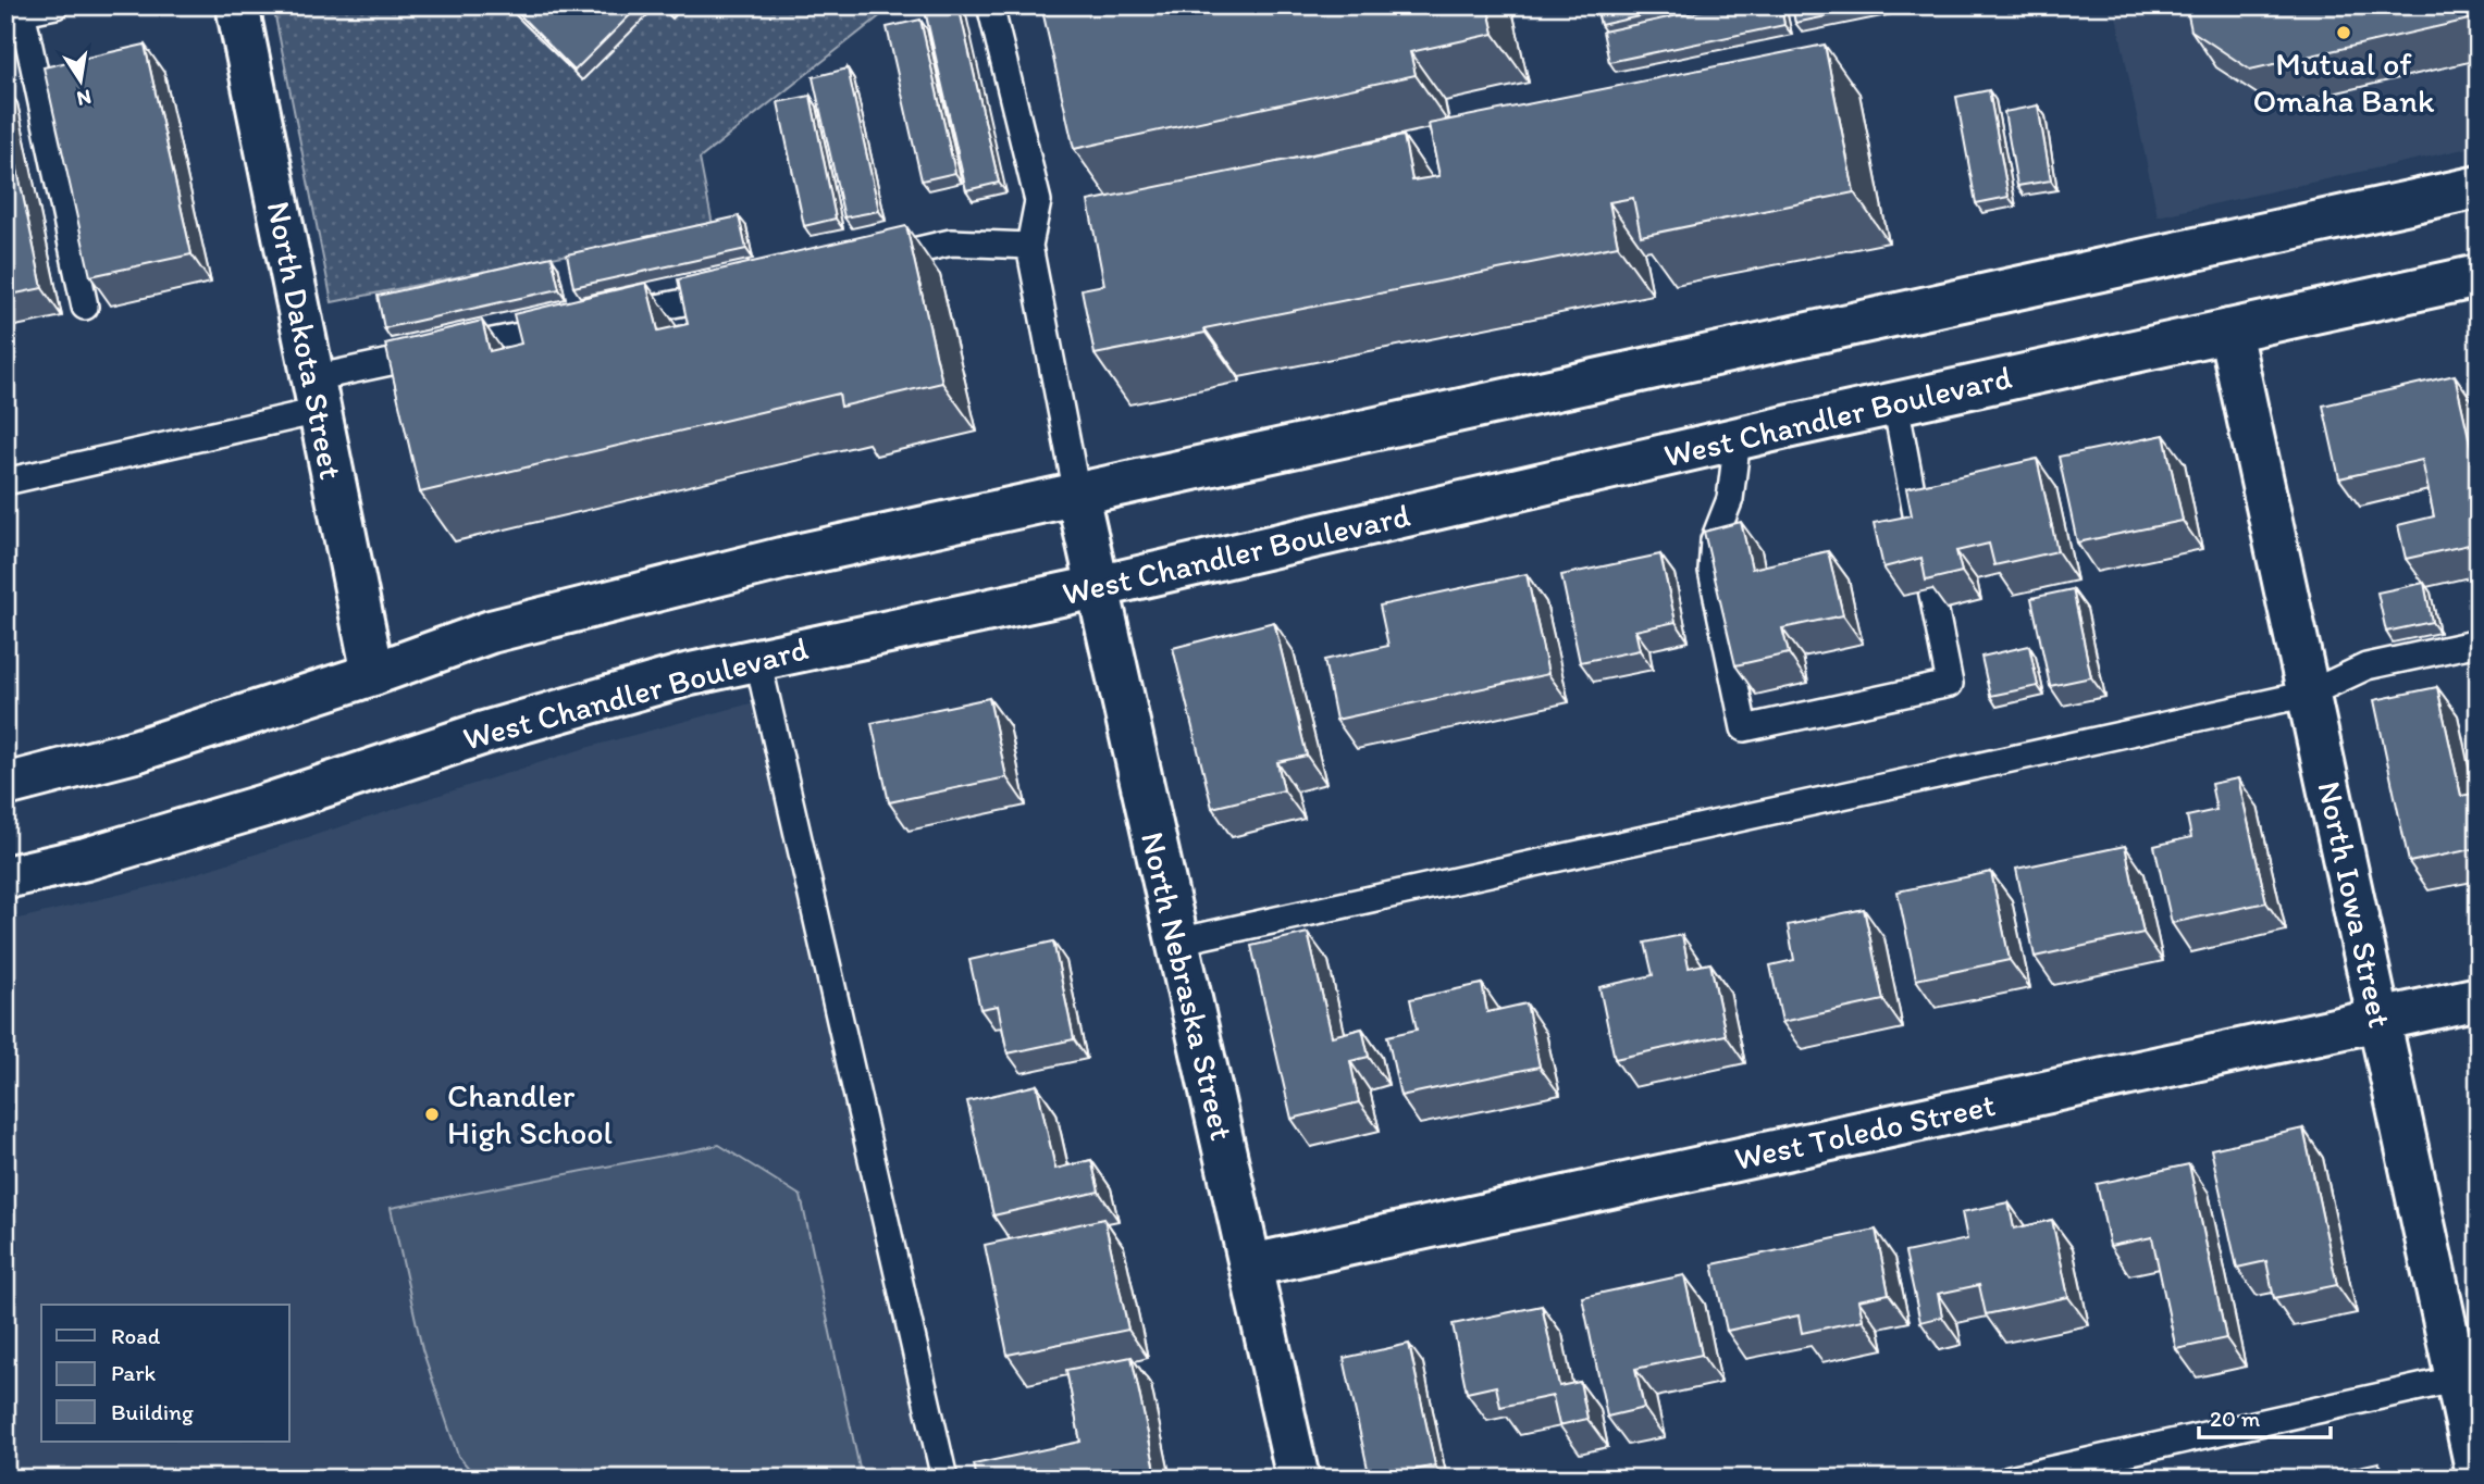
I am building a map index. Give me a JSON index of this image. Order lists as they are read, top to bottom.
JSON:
{
  "streets": {
    "main road": [
      "North Dakota Street",
      "West Chandler Boulevard",
      "North Iowa Street",
      "North Nebraska Street",
      "West Toledo Street"
    ]
  },
  "crossings": [
    ["West Chandler Boulevard", "North Iowa Street"],
    ["West Chandler Boulevard", "North Nebraska Street"],
    ["North Iowa Street", "West Toledo Street"],
    ["North Nebraska Street", "West Toledo Street"]
  ],
  "places": ["Mutual of Omaha Bank", "Chandler High School"],
  "legend": ["Road", "Park", "Building"],
  "scale_bar": "20 m",
  "north": "bottom"
}
